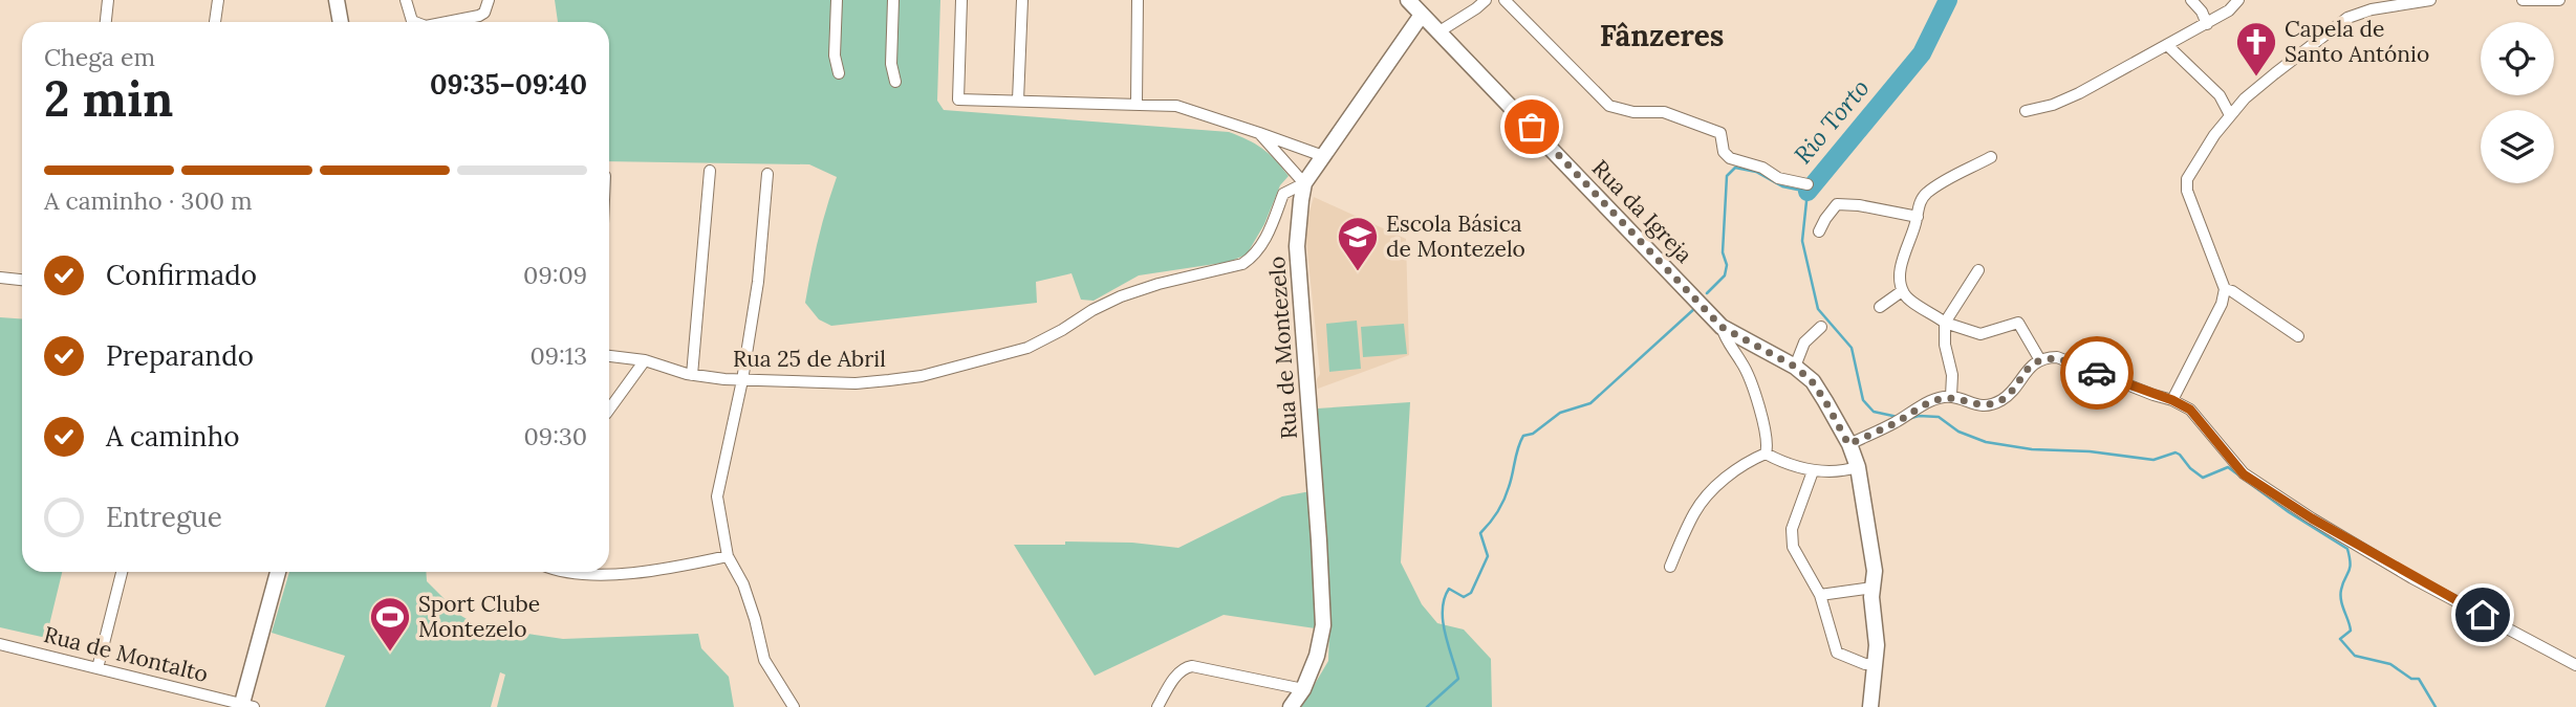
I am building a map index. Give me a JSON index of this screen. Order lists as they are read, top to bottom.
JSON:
{
  "streets": {
    "street": [
      "Rua da Igreja",
      "Rua de Montezelo",
      "Rua 25 de Abril",
      "Rua de Montalto"
    ]
  },
  "crossings": [
    ["Rua da Igreja", "Rua de Montezelo"],
    ["Rua de Montezelo", "Rua 25 de Abril"]
  ],
  "districts": ["Fânzeres"],
  "water": ["Rio Torto"],
  "places": {
    "church": ["Capela de Santo António"],
    "school or university": ["Escola Básica de Montezelo"],
    "sports": ["Sport Clube Montezelo"]
  },
  "page": {
    "heading": ["2 min", "Chega em", "09:35–09:40"],
    "bar": "A caminho · 300 m",
    "list": [
      ["Confirmado", "09:09"],
      ["Preparando", "09:13"],
      ["A caminho", "09:30"],
      "Entregue"
    ]
  }
}
